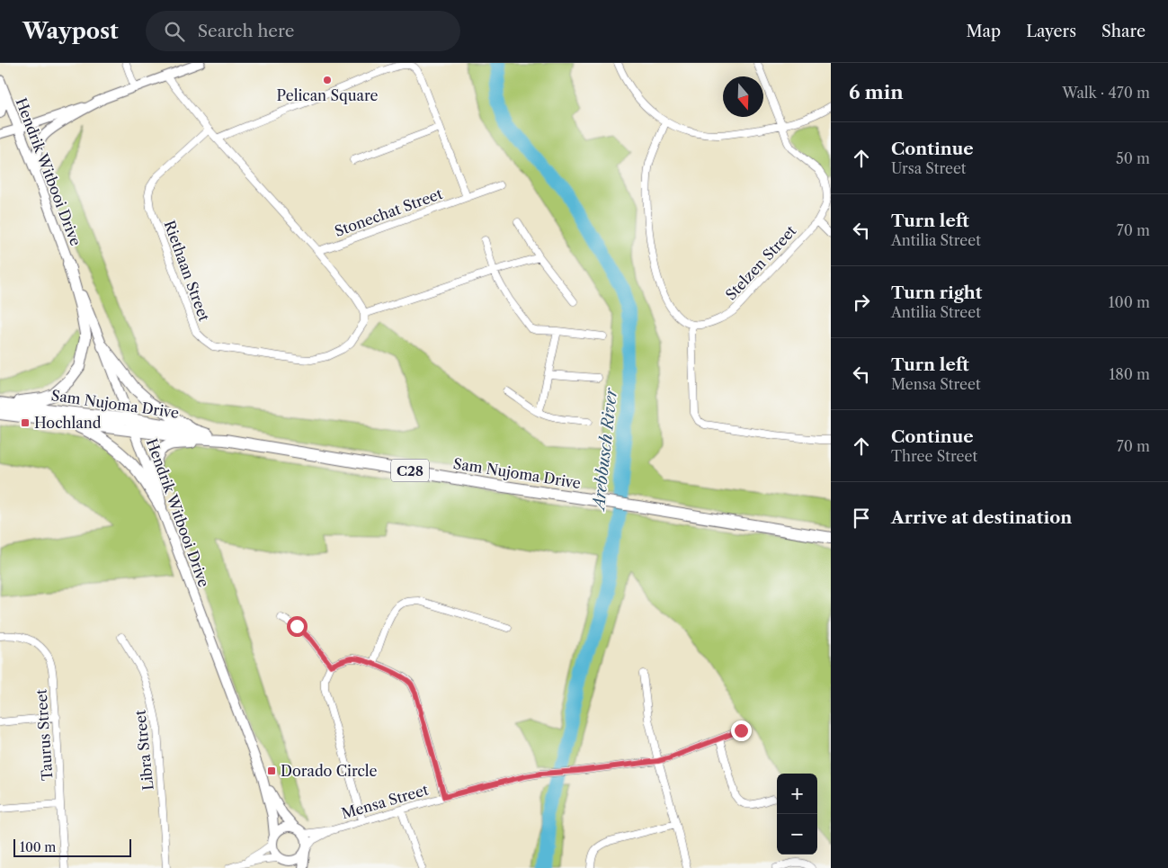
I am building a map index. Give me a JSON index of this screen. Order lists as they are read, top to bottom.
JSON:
{
  "streets": {
    "highway": ["Sam Nujoma Drive", "C28"],
    "main road": ["Hendrik Witbooi Drive"],
    "street": [
      "Stonechat Street",
      "Stelzen Street",
      "Riethaan Street",
      "Taurus Street",
      "Libra Street",
      "Mensa Street"
    ]
  },
  "crossings": [
    ["Hendrik Witbooi Drive", "Sam Nujoma Drive"],
    ["Hendrik Witbooi Drive", "Mensa Street"]
  ],
  "water": ["Arebbusch River"],
  "places": {
    "other": ["Pelican Square"],
    "transit": ["Hochland", "Dorado Circle"]
  },
  "scale_bar": "100 m",
  "north": "bottom",
  "page": {
    "header": "Waypost",
    "search": "Search here",
    "nav": ["Map", "Layers", "Share"],
    "heading": ["6 min", "Walk · 470 m"],
    "list": [
      ["Continue", "Ursa Street", "50 m"],
      ["Turn left", "Antilia Street", "70 m"],
      ["Turn right", "Antilia Street", "100 m"],
      ["Turn left", "Mensa Street", "180 m"],
      ["Continue", "Three Street", "70 m"],
      "Arrive at destination"
    ],
    "map_buttons": ["+", "−"],
    "scale": "100 m"
  }
}
